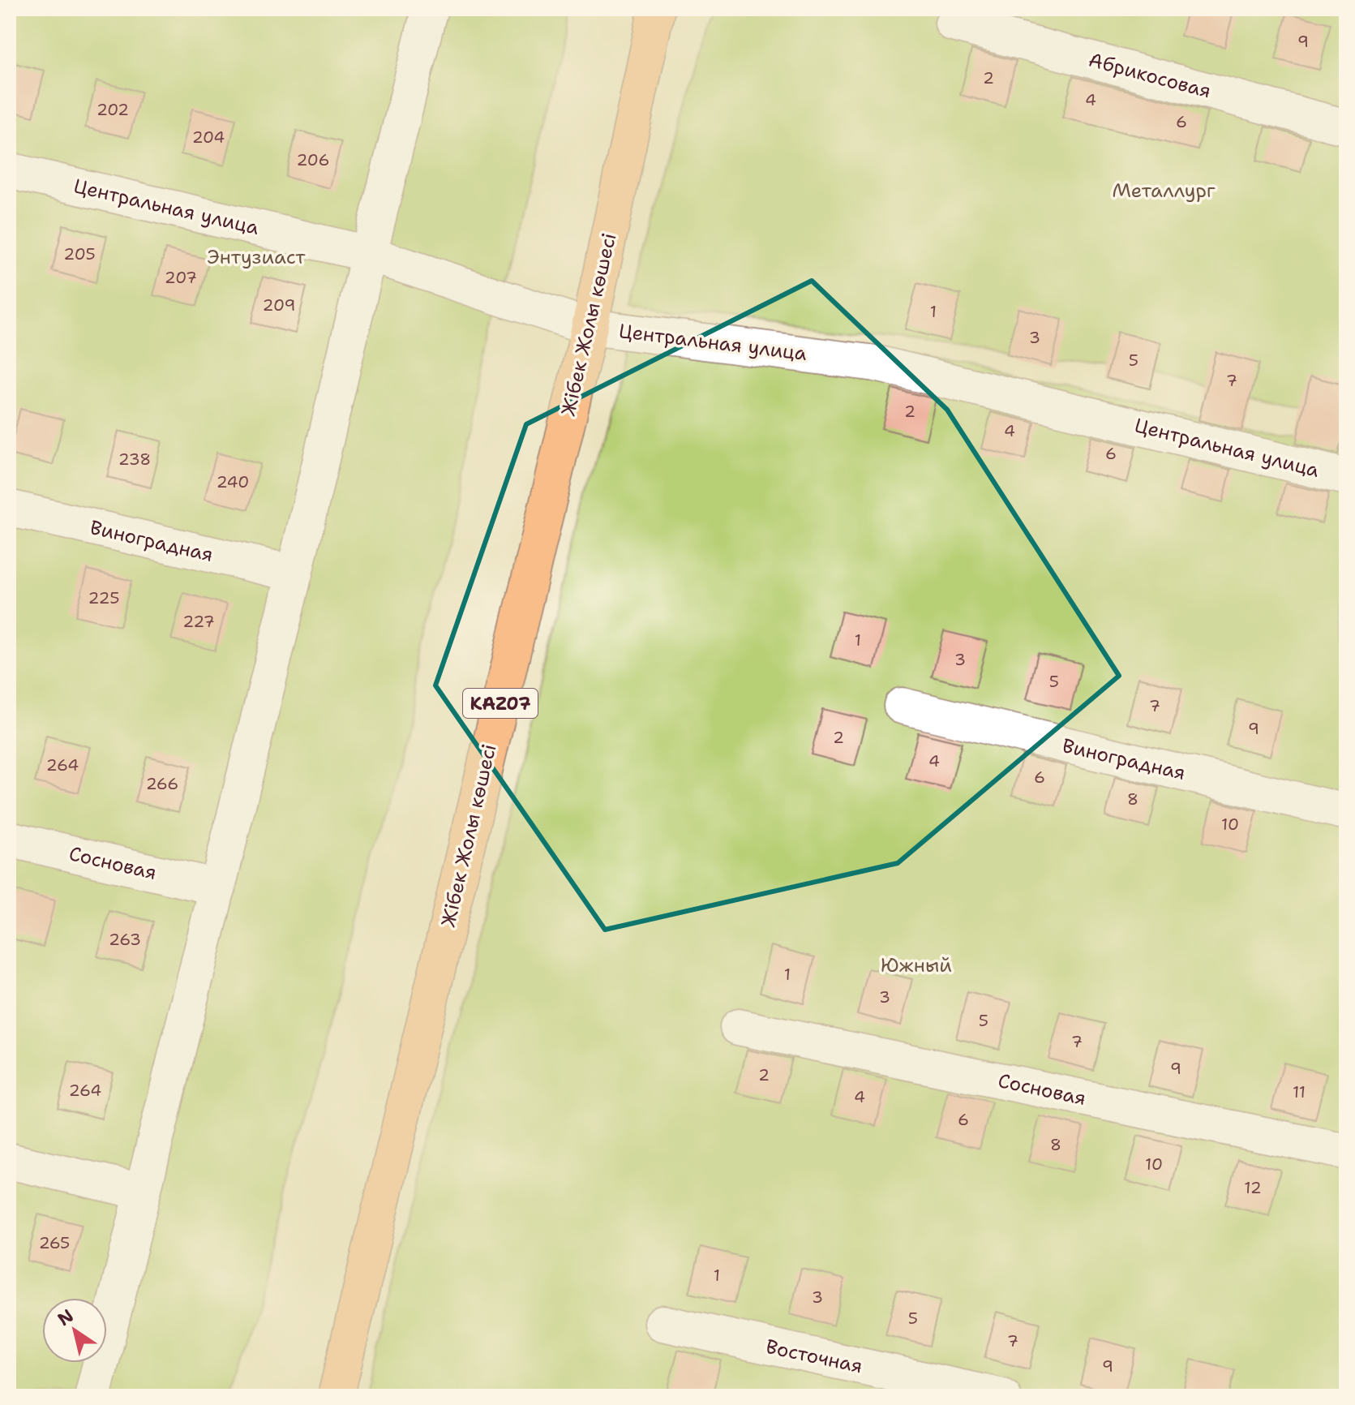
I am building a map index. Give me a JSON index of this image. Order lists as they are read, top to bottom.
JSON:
{
  "streets": {
    "highway": ["Жібек Жолы көшесі", "KAZ07"],
    "street": [
      "Абрикосовая",
      "Центральная улица",
      "Виноградная",
      "Сосновая",
      "Восточная"
    ]
  },
  "crossings": [
    ["Центральная улица", "Жібек Жолы көшесі"]
  ],
  "parks": ["Металлург", "Энтузиаст", "Южный"],
  "house_numbers": [
    "9",
    "2",
    "4",
    "202",
    "6",
    "204",
    "206",
    "205",
    "207",
    "209",
    "1",
    "3",
    "5",
    "7",
    "2",
    "4",
    "6",
    "238",
    "240",
    "225",
    "227",
    "1",
    "3",
    "5",
    "7",
    "9",
    "2",
    "4",
    "264",
    "6",
    "266",
    "8",
    "10",
    "263",
    "1",
    "3",
    "5",
    "7",
    "9",
    "2",
    "264",
    "11",
    "4",
    "6",
    "8",
    "10",
    "12",
    "265",
    "1",
    "3",
    "5",
    "7",
    "9"
  ],
  "north": "top left"
}
